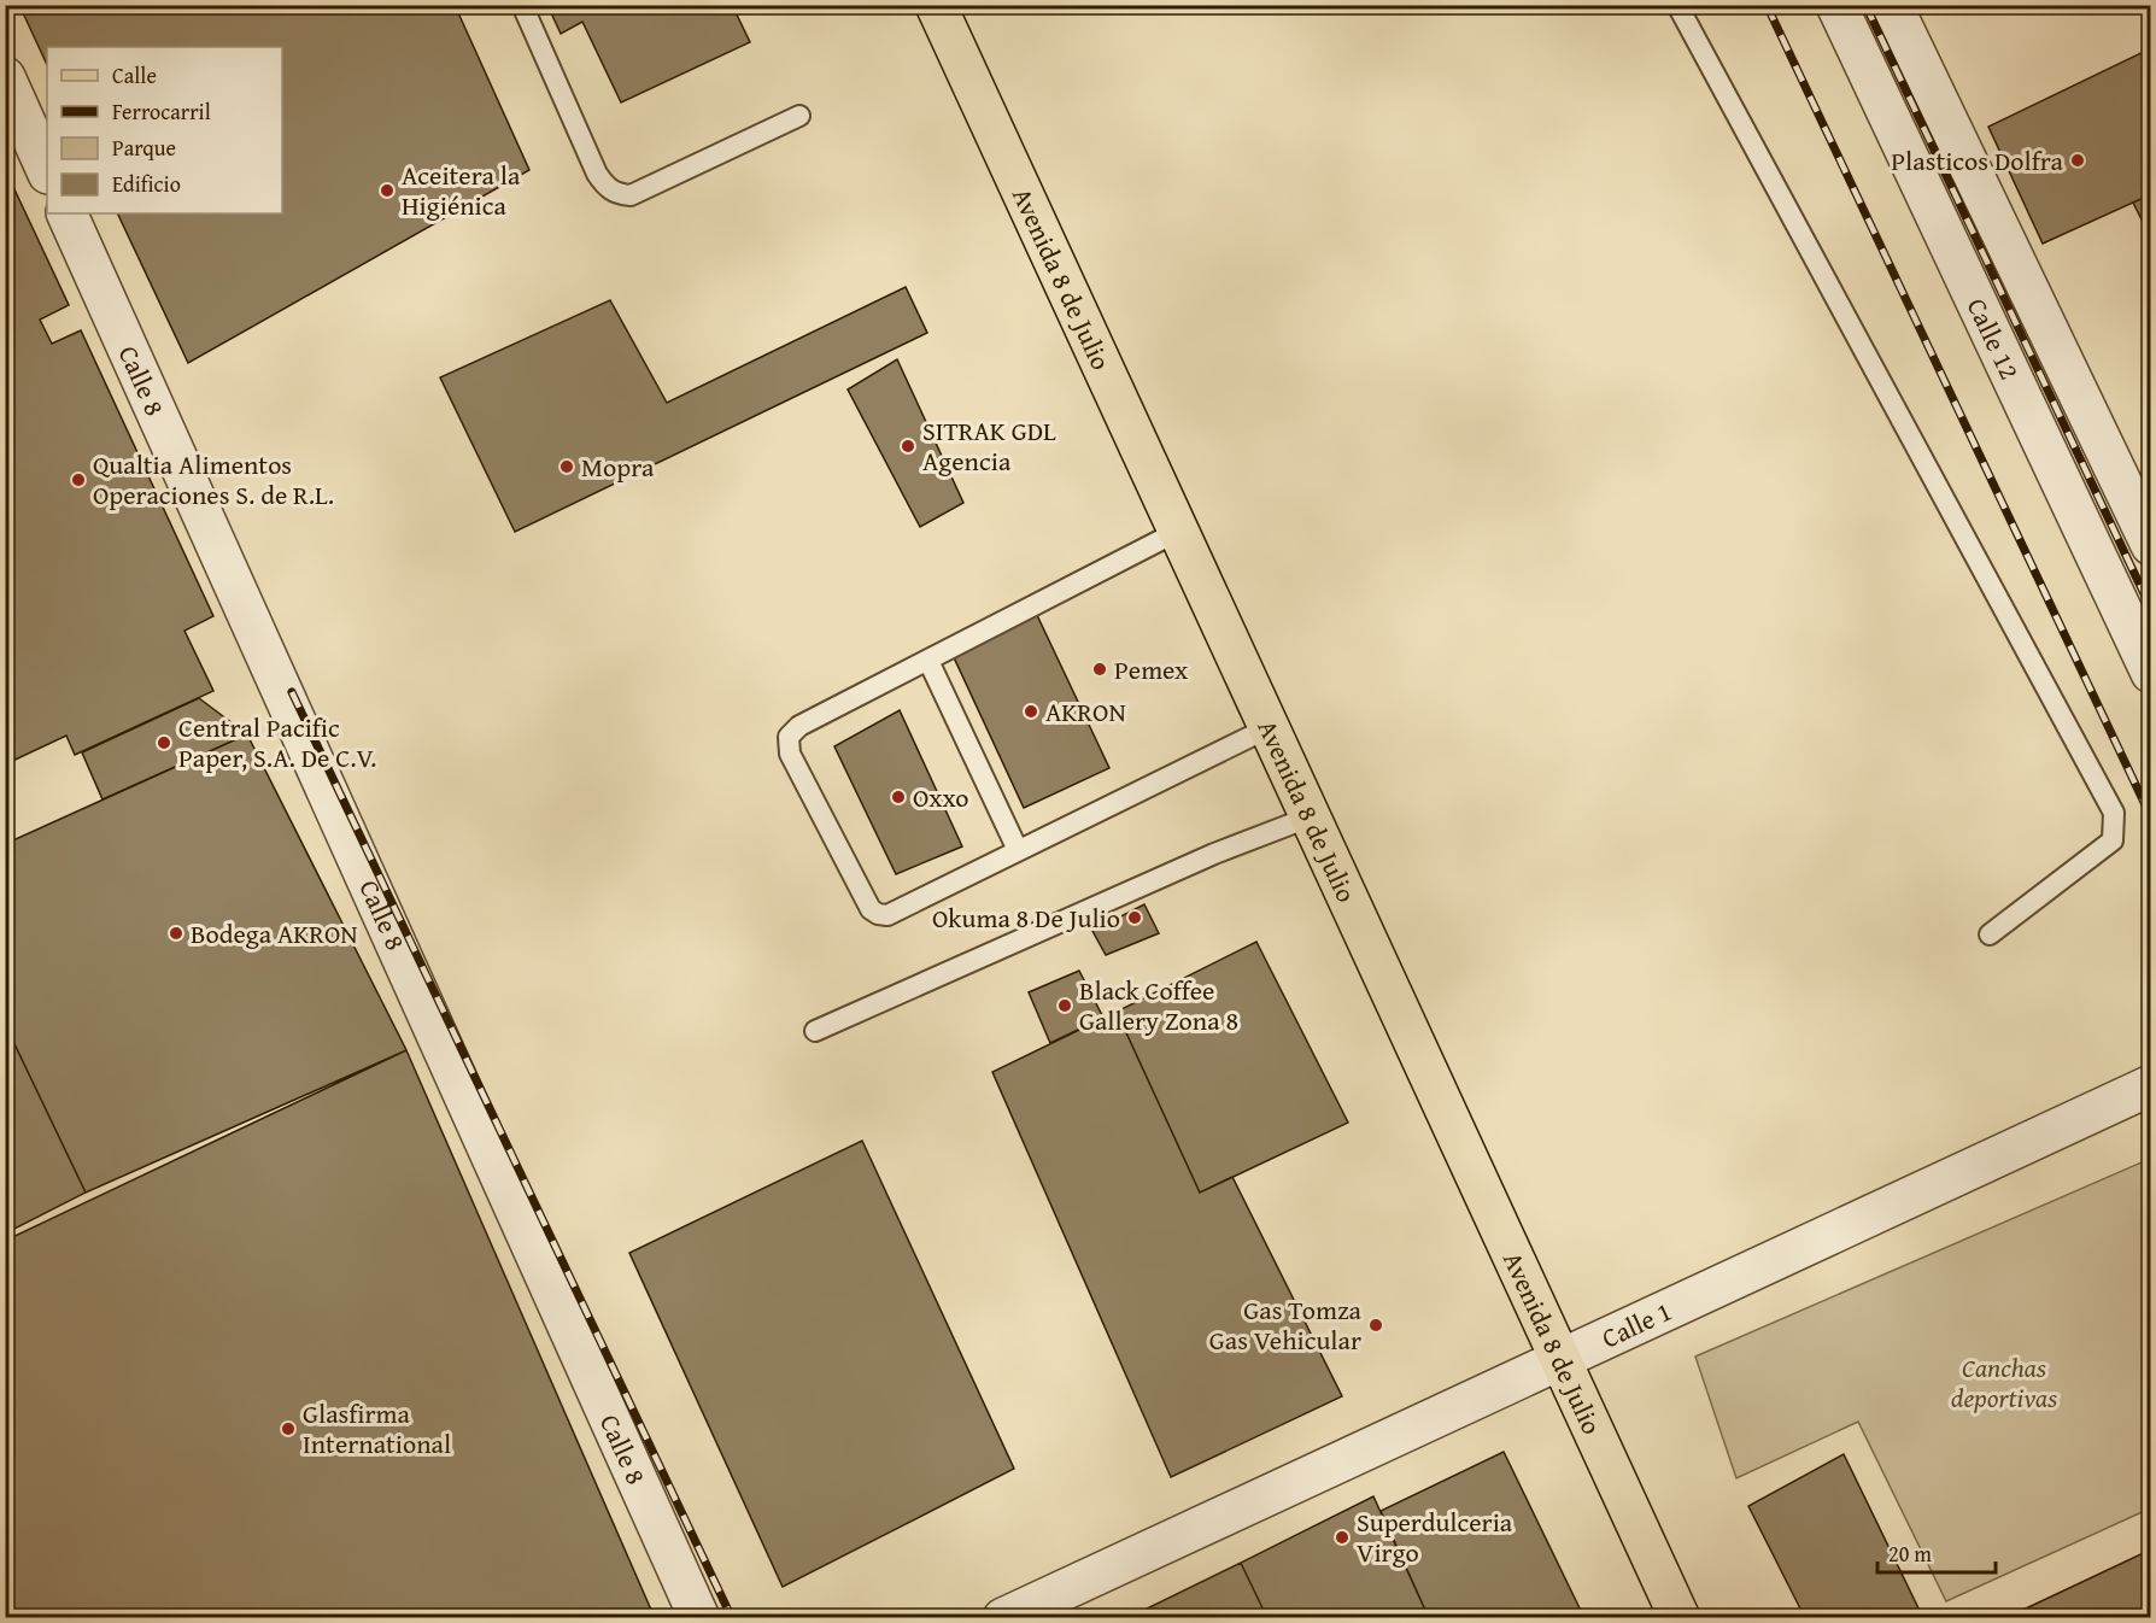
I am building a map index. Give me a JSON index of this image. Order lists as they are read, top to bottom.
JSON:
{
  "streets": {
    "main road": ["Avenida 8 de Julio"],
    "street": ["Calle 12", "Calle 8", "Calle 1"]
  },
  "crossings": [
    ["Avenida 8 de Julio", "Calle 1"]
  ],
  "parks": ["Canchas deportivas"],
  "places": [
    "Plasticos Dolfra",
    "Aceitera la Higiénica",
    "SITRAK GDL Agencia",
    "Mopra",
    "Qualtia Alimentos Operaciones S. de R.L.",
    "Pemex",
    "AKRON",
    "Central Pacific Paper, S.A. De C.V.",
    "Oxxo",
    "Okuma 8 De Julio",
    "Bodega AKRON",
    "Black Coffee Gallery Zona 8",
    "Gas Tomza Gas Vehicular",
    "Glasfirma International",
    "Superdulceria Virgo"
  ],
  "legend": [
    "Calle",
    "Ferrocarril",
    "Parque",
    "Edificio"
  ],
  "scale_bar": "20 m"
}
